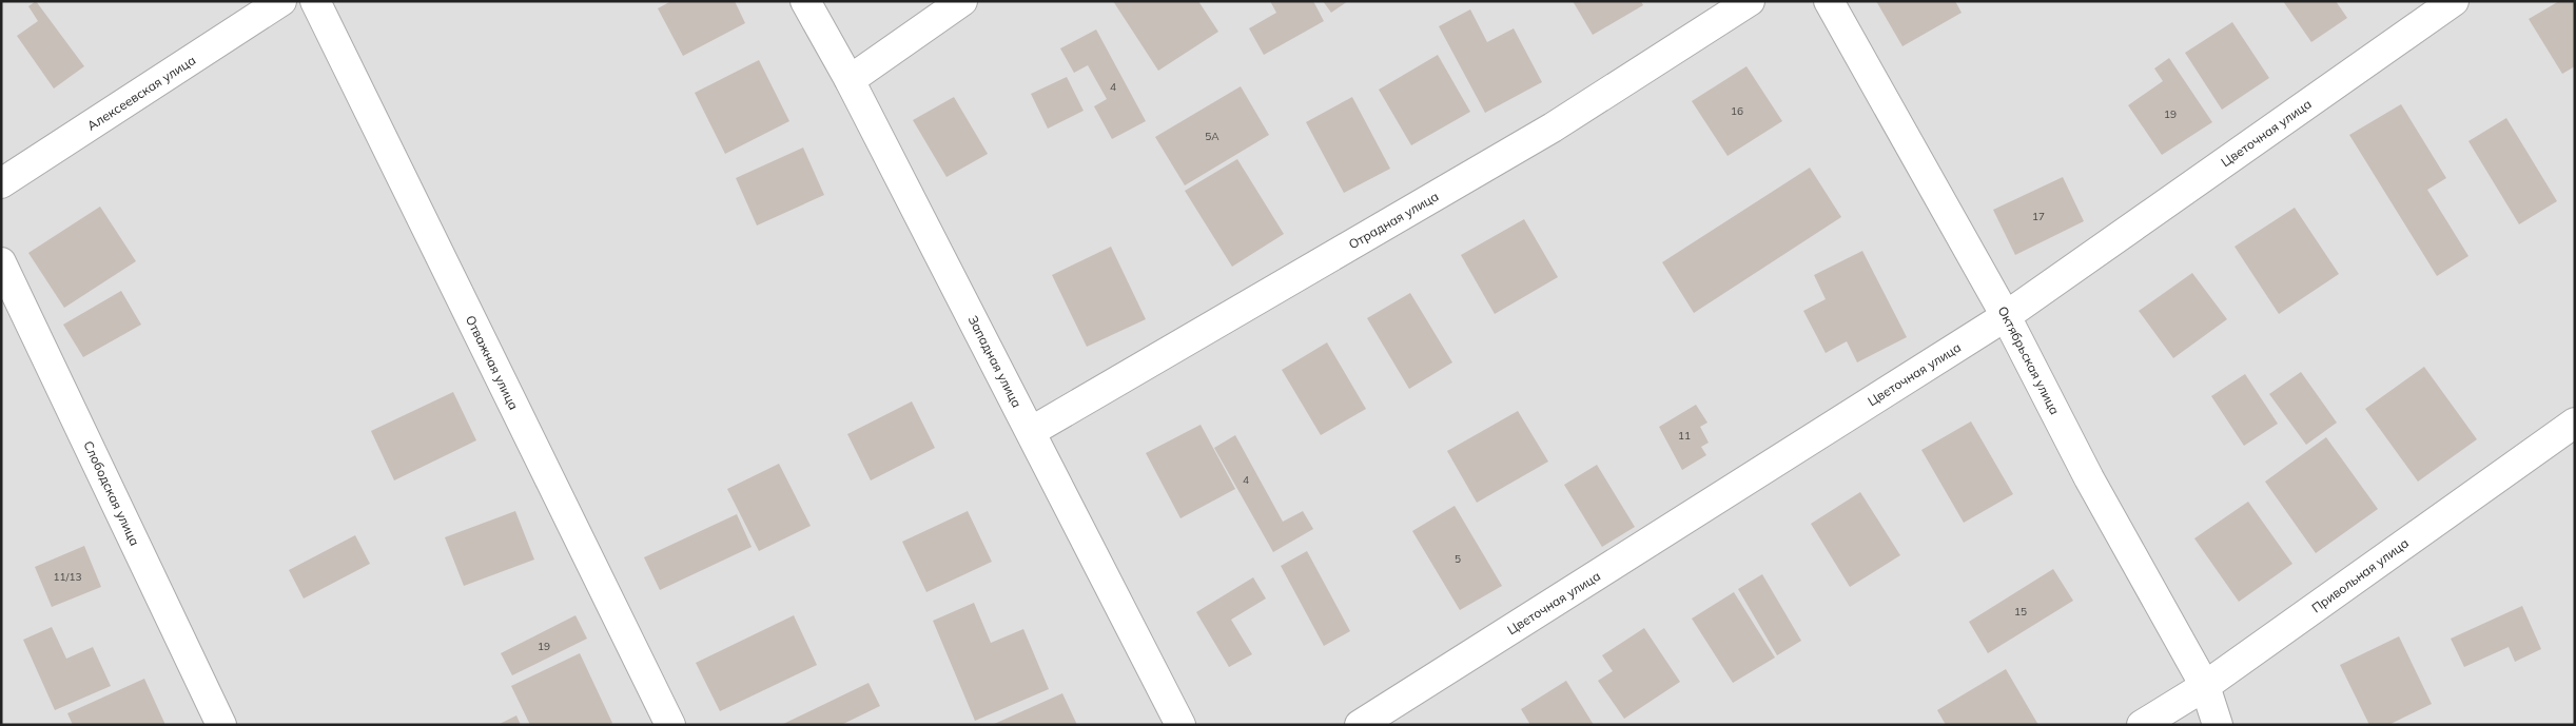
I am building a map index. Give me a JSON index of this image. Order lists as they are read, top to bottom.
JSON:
{
  "streets": {
    "street": [
      "Алексеевская улица",
      "Цветочная улица",
      "Отрадная улица",
      "Октябрьская улица",
      "Западная улица",
      "Отважная улица",
      "Слободская улица",
      "Привольная улица"
    ]
  },
  "crossings": [
    ["Цветочная улица", "Октябрьская улица"],
    ["Отрадная улица", "Западная улица"],
    ["Октябрьская улица", "Привольная улица"]
  ],
  "house_numbers": [
    "4",
    "16",
    "19",
    "5А",
    "17",
    "11",
    "4",
    "5",
    "11/13",
    "15",
    "19"
  ]
}
